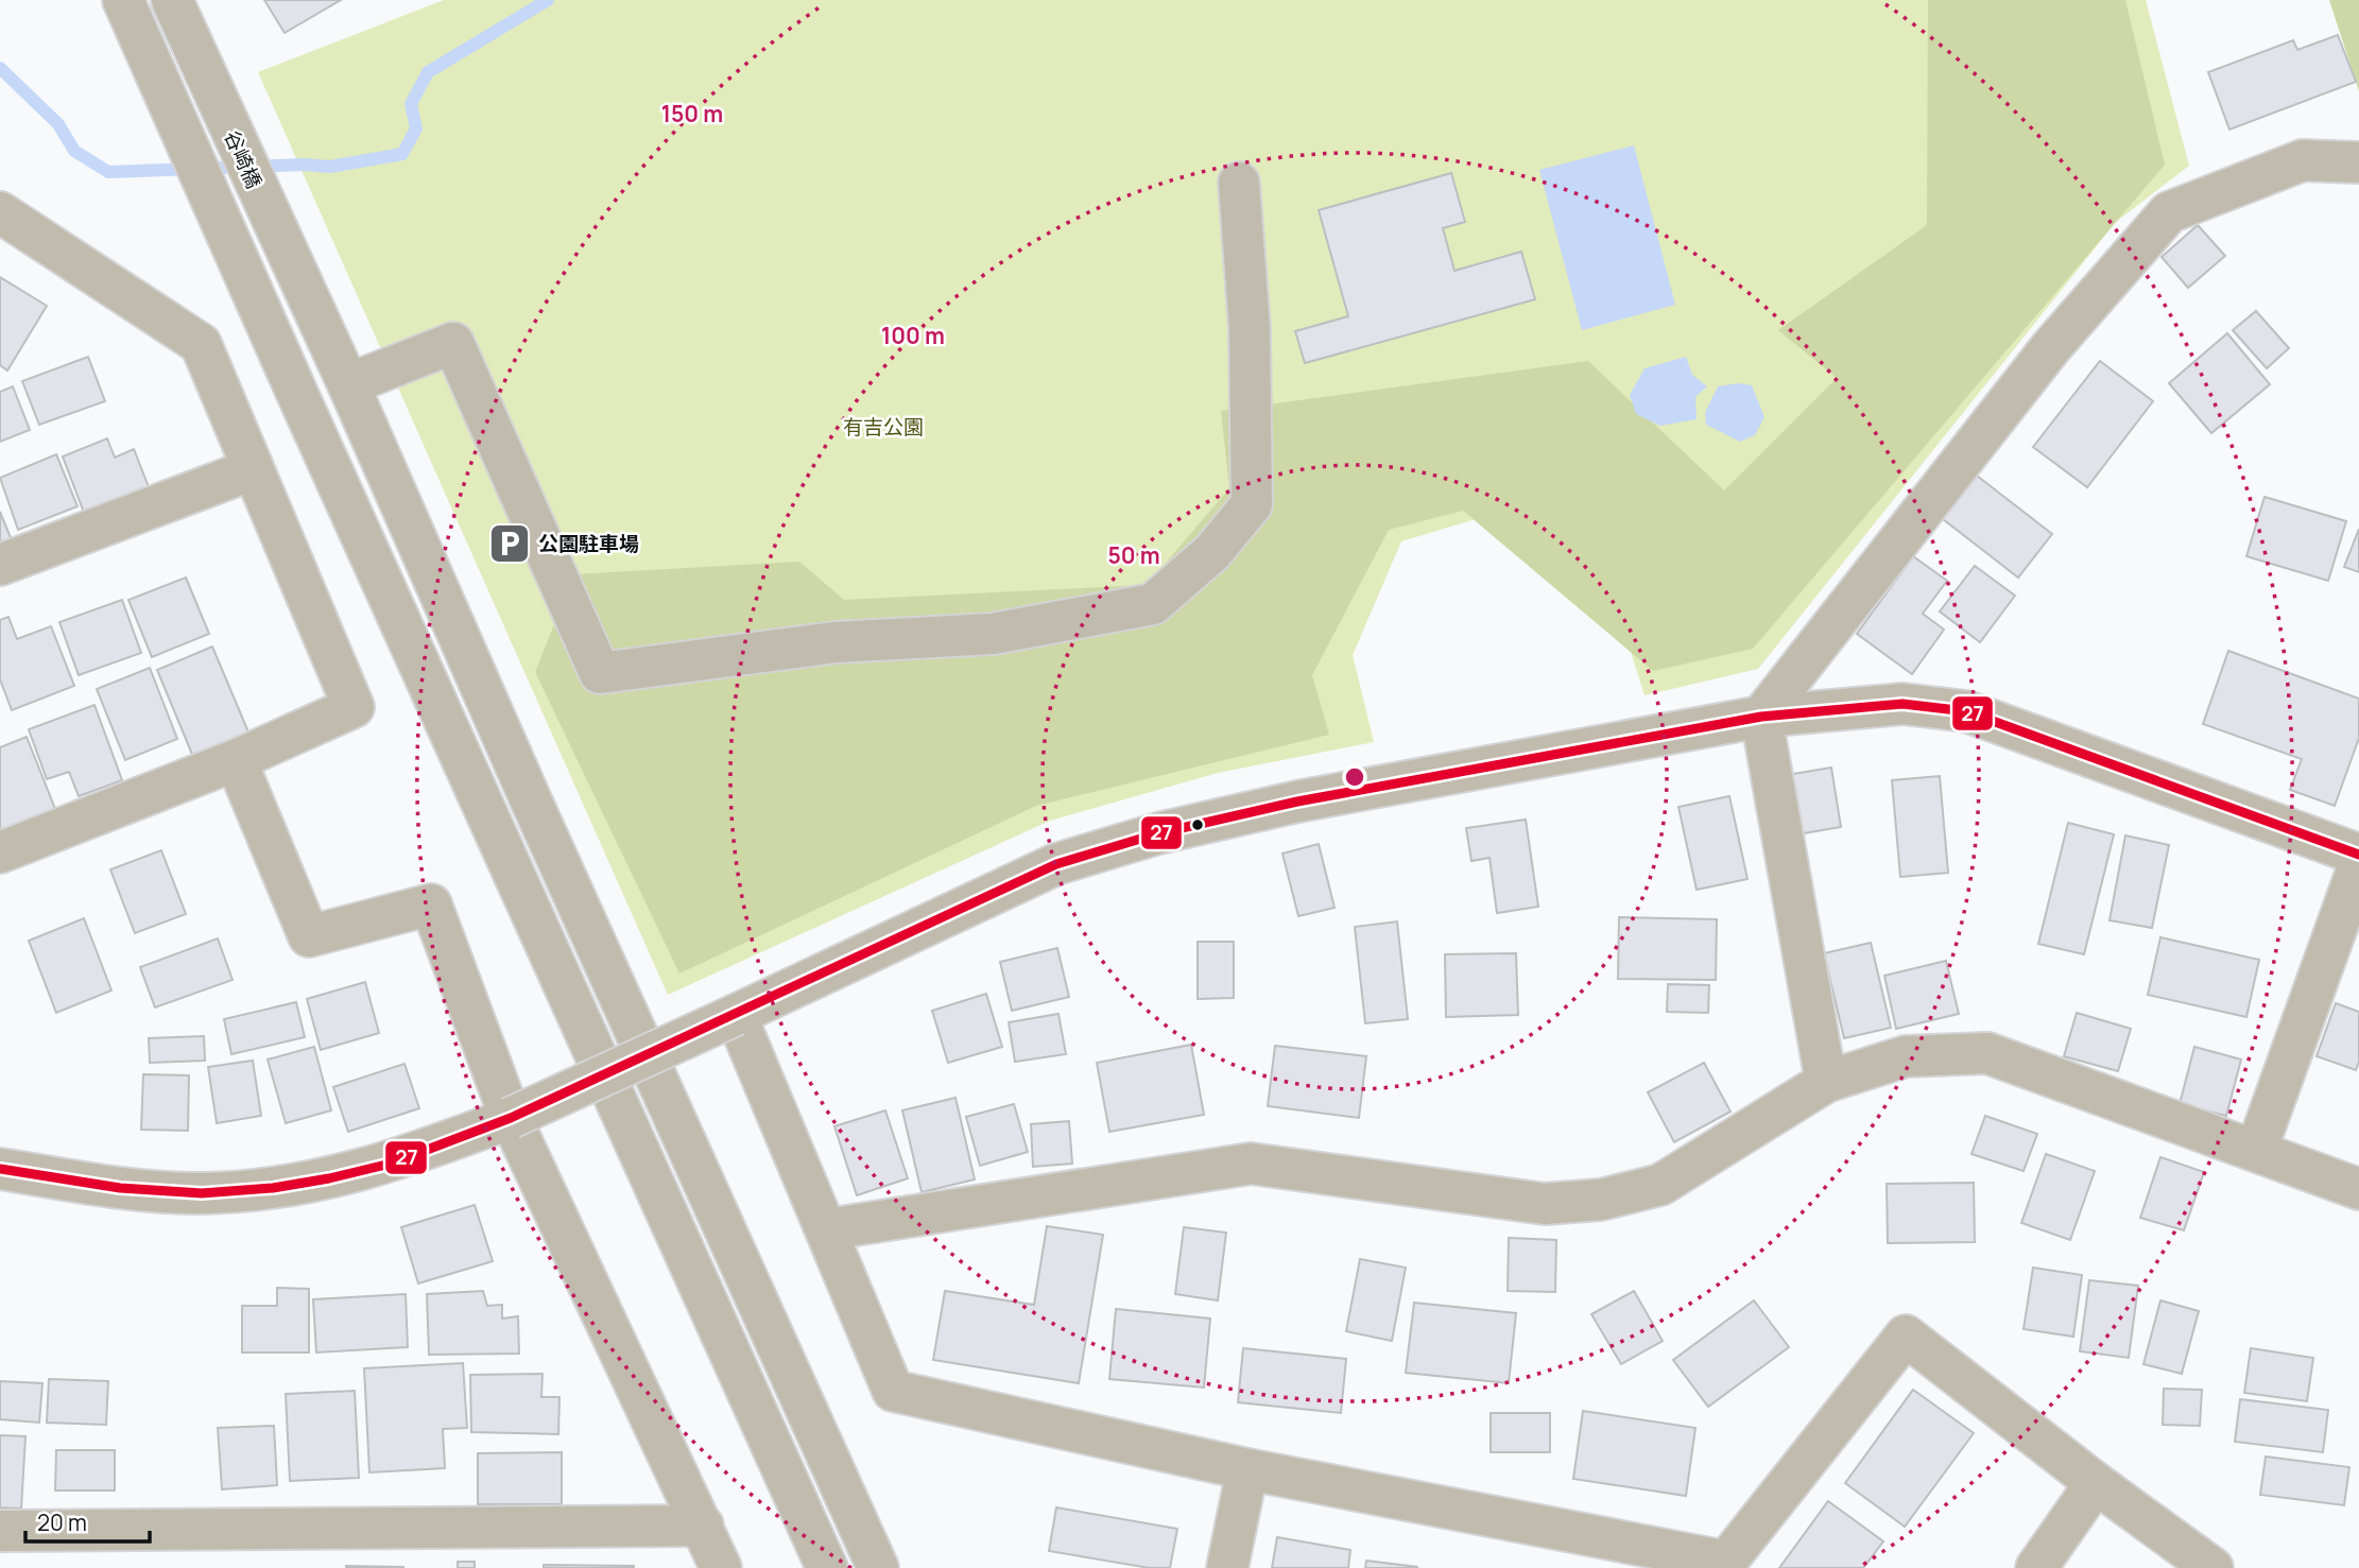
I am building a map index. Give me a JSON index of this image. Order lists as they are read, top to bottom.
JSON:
{
  "streets": {
    "street": ["谷崎橋"]
  },
  "parks": ["有吉公園"],
  "places": {
    "parking": ["公園駐車場"]
  },
  "lines": ["transit line 27"],
  "scale_bar": "20 m",
  "rings": ["150 m", "100 m", "50 m"]
}
